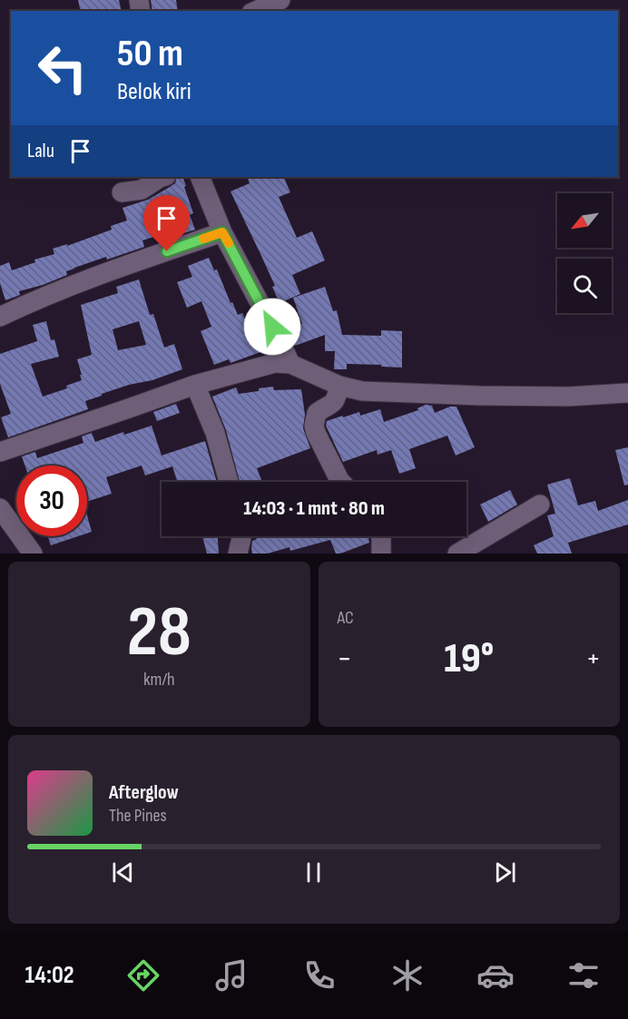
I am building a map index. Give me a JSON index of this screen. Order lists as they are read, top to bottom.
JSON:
{
  "north": "bottom left",
  "page": {
    "turn": ["50 m", "Belok kiri"],
    "then": "Lalu",
    "limit": "30",
    "trip": "14:03 · 1 mnt · 80 m",
    "tile": [
      ["28", "km/h"],
      "AC"
    ],
    "heat": ["−", "19°", "+"],
    "song": ["Afterglow", "The Pines"],
    "tabs": "14:02"
  }
}
